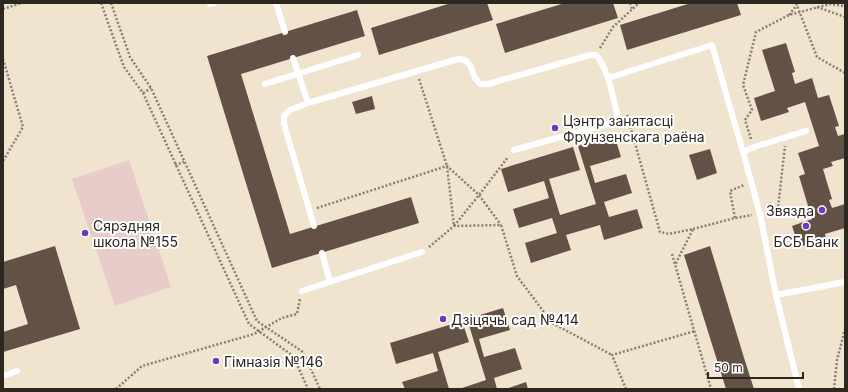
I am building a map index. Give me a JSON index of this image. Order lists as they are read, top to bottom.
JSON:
{
  "places": [
    "Цэнтр занятасці Фрунзенскага раёна",
    "Звязда",
    "БСБ Банк",
    "Сярэдняя школа №155",
    "Дзіцячы сад №414",
    "Гімназія №146"
  ],
  "scale_bar": "50 m"
}
